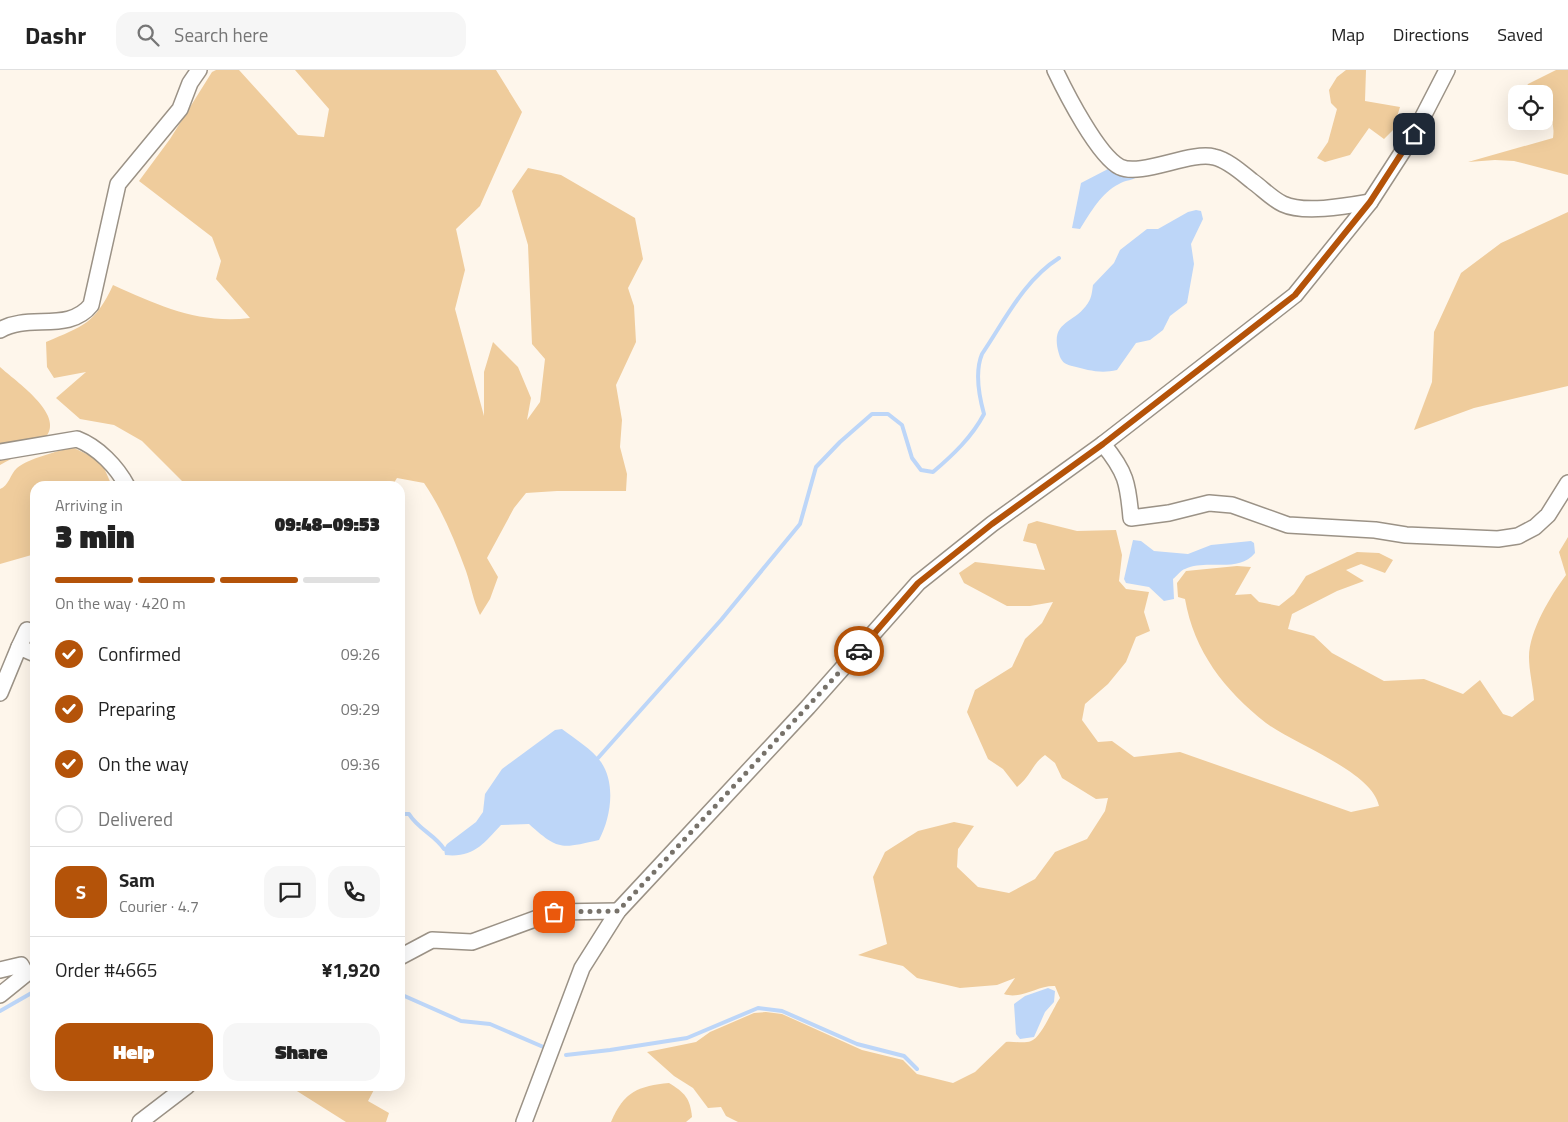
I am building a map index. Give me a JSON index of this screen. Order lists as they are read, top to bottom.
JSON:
{
  "page": {
    "header": "Dashr",
    "search": "Search here",
    "nav": ["Map", "Directions", "Saved"],
    "heading": ["3 min", "Arriving in", "09:48–09:53"],
    "panel": [
      "Sam",
      "Courier · 4.7",
      "Order #4665",
      "¥1,920"
    ],
    "bar": "On the way · 420 m",
    "list": [
      ["Confirmed", "09:26"],
      ["Preparing", "09:29"],
      ["On the way", "09:36"],
      "Delivered"
    ],
    "round": "S",
    "buttons": ["Help", "Share"]
  }
}
